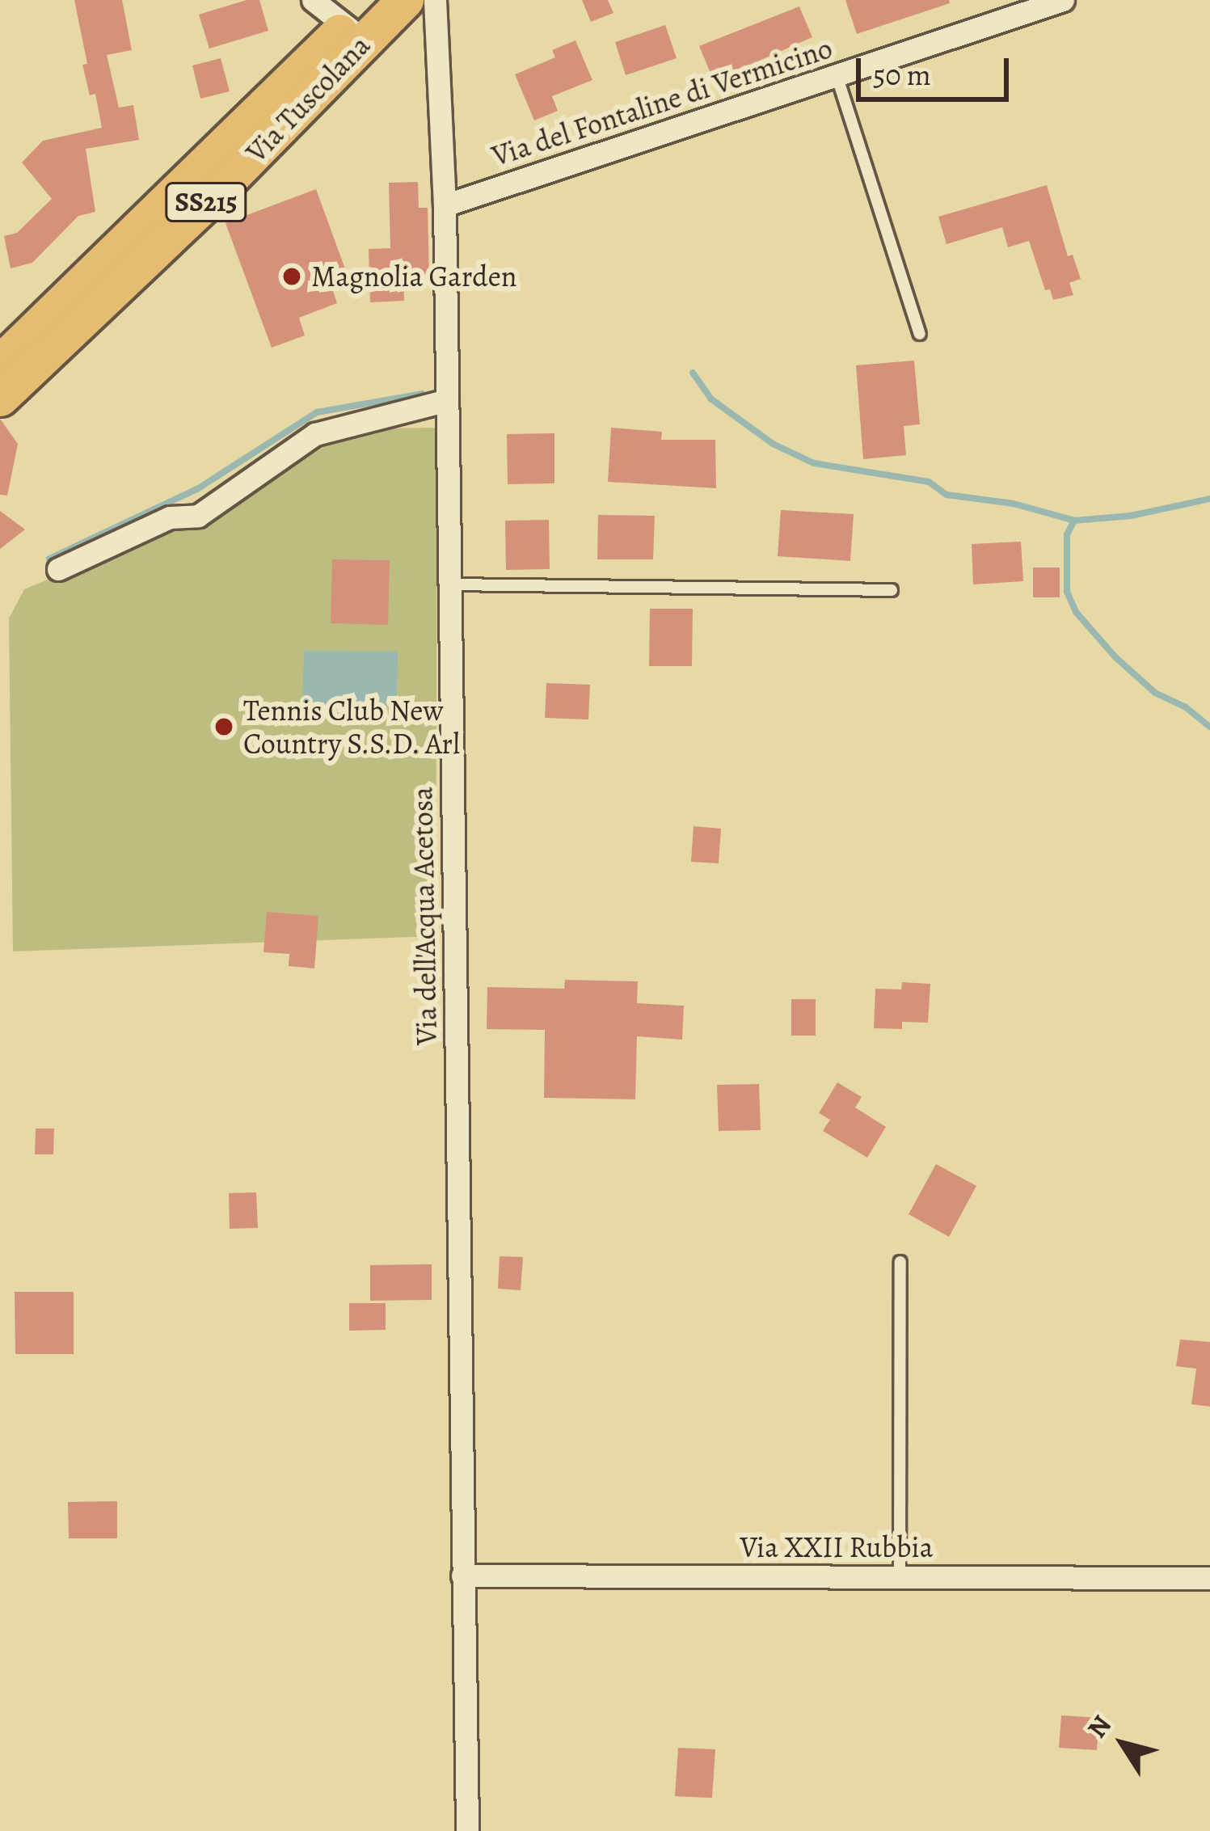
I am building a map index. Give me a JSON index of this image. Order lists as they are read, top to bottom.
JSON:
{
  "streets": {
    "main road": ["Via Tuscolana", "SS215"],
    "street": ["Via del Fontaline di Vermicino", "Via dell'Acqua Acetosa", "Via XXII Rubbia"]
  },
  "crossings": [
    ["Via del Fontaline di Vermicino", "Via dell'Acqua Acetosa"],
    ["Via dell'Acqua Acetosa", "Via XXII Rubbia"]
  ],
  "places": ["Magnolia Garden", "Tennis Club New Country S.S.D. Arl"],
  "scale_bar": "50 m",
  "north": "top left"
}
